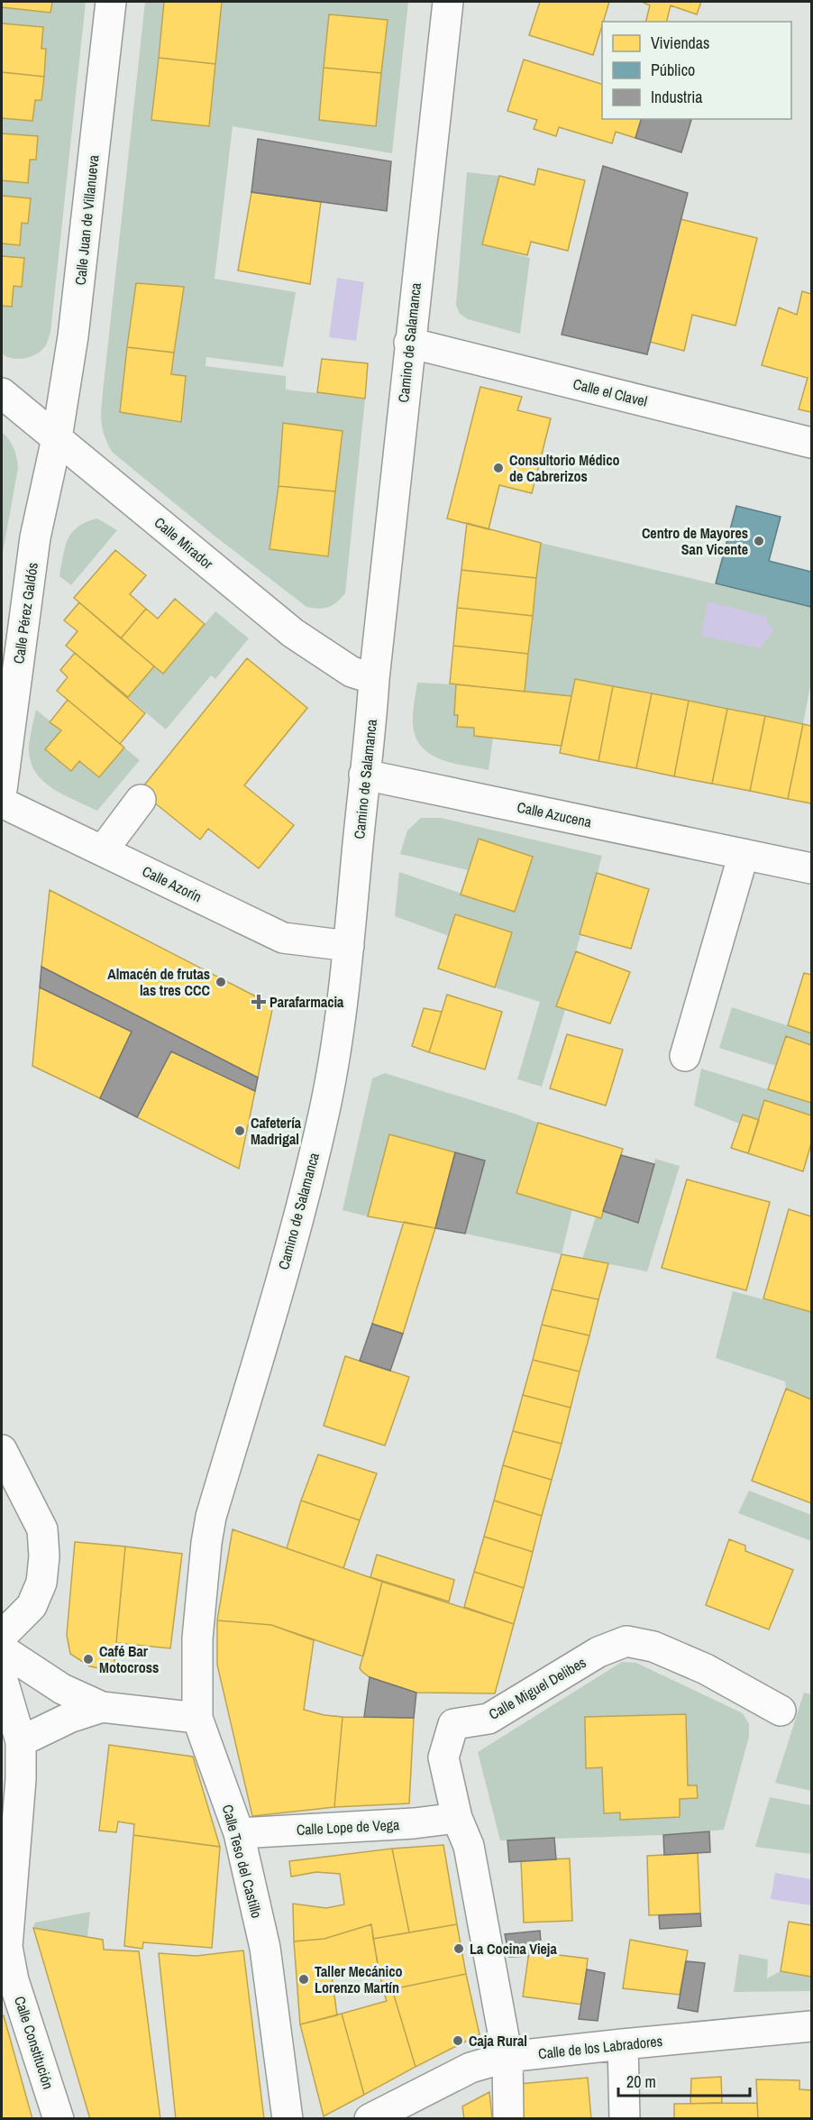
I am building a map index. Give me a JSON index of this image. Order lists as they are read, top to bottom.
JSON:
{
  "streets": {
    "street": [
      "Calle Juan de Villanueva",
      "Camino de Salamanca",
      "Calle el Clavel",
      "Calle Mirador",
      "Calle Pérez Galdós",
      "Calle Azucena",
      "Calle Azorín",
      "Calle Miguel Delibes",
      "Calle Lope de Vega",
      "Calle Teso del Castillo",
      "Calle Constitución",
      "Calle de los Labradores"
    ]
  },
  "crossings": [
    ["Calle Juan de Villanueva", "Calle Mirador"],
    ["Calle Juan de Villanueva", "Calle Pérez Galdós"],
    ["Camino de Salamanca", "Calle el Clavel"],
    ["Camino de Salamanca", "Calle Mirador"],
    ["Camino de Salamanca", "Calle Azucena"],
    ["Camino de Salamanca", "Calle Azorín"],
    ["Camino de Salamanca", "Calle Teso del Castillo"],
    ["Calle Mirador", "Calle Pérez Galdós"],
    ["Calle Miguel Delibes", "Calle Lope de Vega"],
    ["Calle Miguel Delibes", "Calle de los Labradores"],
    ["Calle Lope de Vega", "Calle Teso del Castillo"]
  ],
  "places": {
    "other": [
      "Consultorio Médico de Cabrerizos",
      "Centro de Mayores San Vicente",
      "Almacén de frutas las tres CCC",
      "Cafetería Madrigal",
      "Café Bar Motocross",
      "La Cocina Vieja",
      "Taller Mecánico Lorenzo Martín",
      "Caja Rural"
    ],
    "health": ["Parafarmacia"]
  },
  "legend": ["Viviendas", "Público", "Industria"],
  "scale_bar": "20 m"
}
